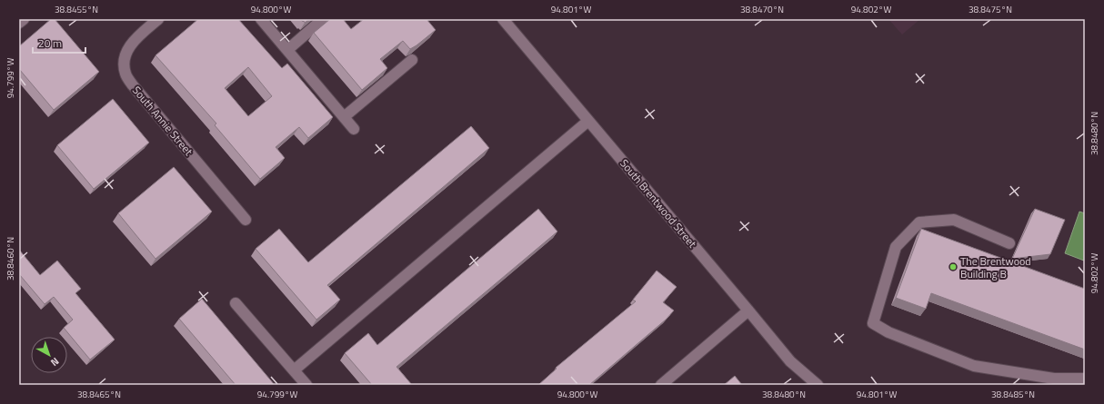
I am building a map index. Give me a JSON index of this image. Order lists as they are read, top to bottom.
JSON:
{
  "streets": {
    "street": ["South Annie Street", "South Brentwood Street"]
  },
  "places": ["The Brentwood Building B"],
  "scale_bar": "20 m",
  "north": "bottom right",
  "coordinates": [
    "38.8455°N",
    "94.800°W",
    "94.801°W",
    "38.8470°N",
    "94.802°W",
    "38.8475°N",
    "94.799°W",
    "38.8480°N",
    "38.8460°N",
    "38.8465°N",
    "38.8485°N"
  ]
}
